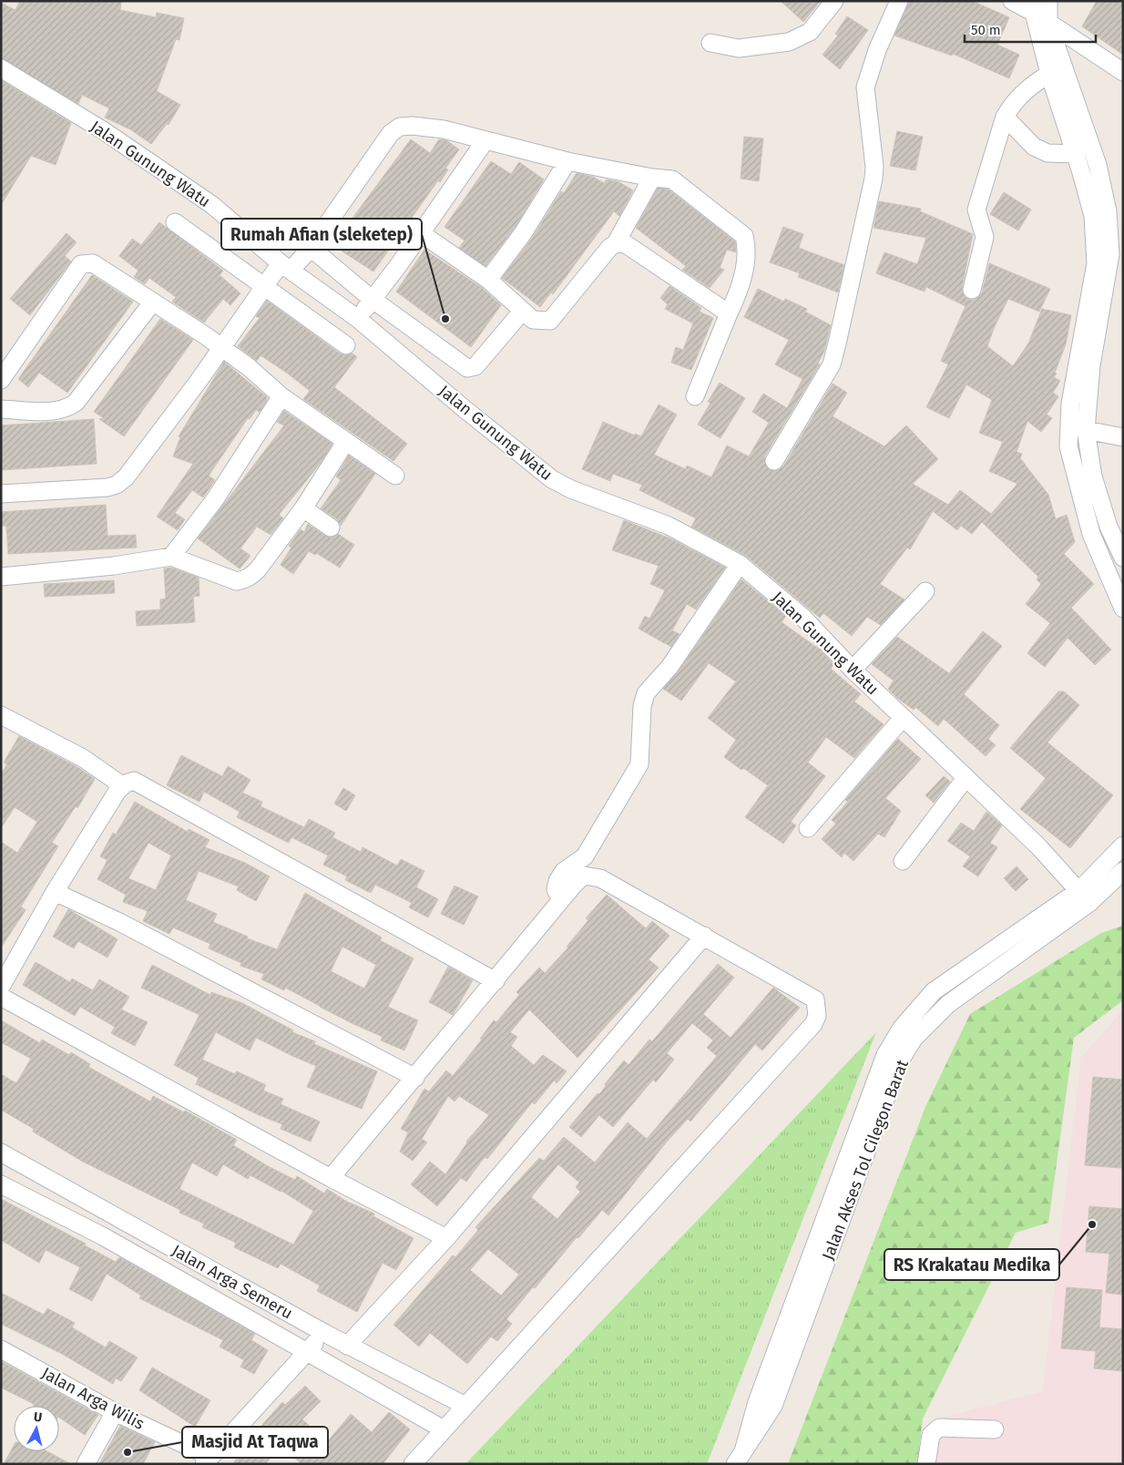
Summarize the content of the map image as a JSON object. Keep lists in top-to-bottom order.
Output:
{
  "streets": {
    "street": [
      "Jalan Gunung Watu",
      "Jalan Akses Tol Cilegon Barat",
      "Jalan Arga Semeru",
      "Jalan Arga Wilis"
    ]
  },
  "crossings": [
    ["Jalan Gunung Watu", "Jalan Akses Tol Cilegon Barat"]
  ],
  "places": ["Rumah Afian (sleketep)", "RS Krakatau Medika", "Masjid At Taqwa"],
  "scale_bar": "50 m",
  "north": "top"
}
